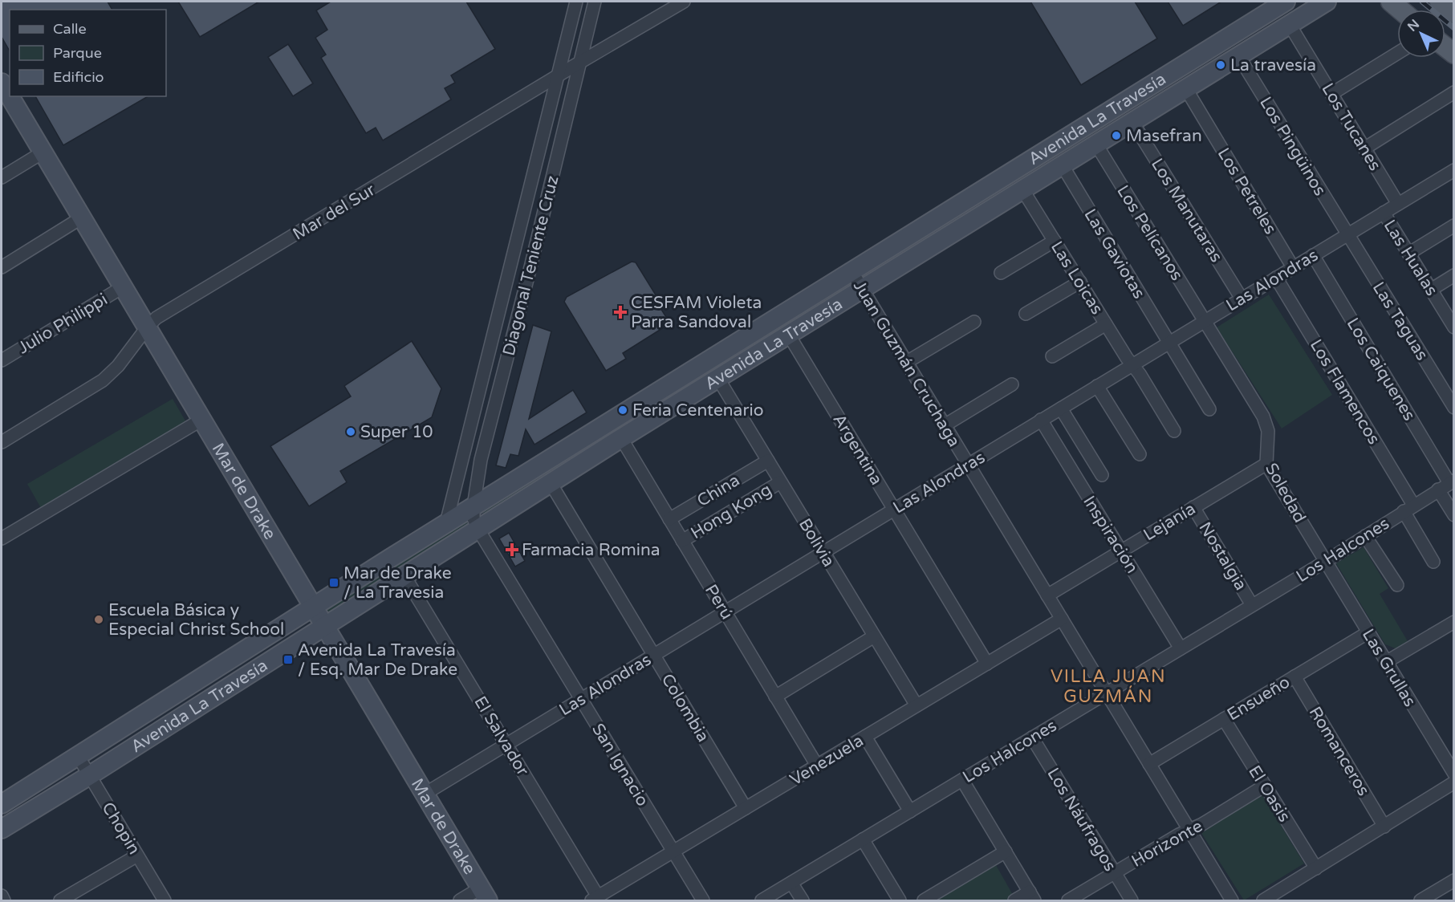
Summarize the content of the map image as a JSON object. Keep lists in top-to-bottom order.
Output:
{
  "streets": {
    "street": [
      "Avenida La Travesía",
      "Los Tucanes",
      "Los Pingüinos",
      "Los Petreles",
      "Los Manutaras",
      "Mar del Sur",
      "Los Pelícanos",
      "Las Gaviotas",
      "Las Hualas",
      "Diagonal Teniente Cruz",
      "Las Loicas",
      "Las Alondras",
      "Las Taguas",
      "Julio Philippi",
      "Juan Guzmán Cruchaga",
      "Los Caiquenes",
      "Los Flamencos",
      "Argentina",
      "China",
      "Mar de Drake",
      "Soledad",
      "Hong Kong",
      "Lejanía",
      "Inspiración",
      "Bolivia",
      "Los Halcones",
      "Nostalgia",
      "Perú",
      "Las Grullas",
      "Ensueño",
      "Colombia",
      "El Salvador",
      "Romanceros",
      "Venezuela",
      "San Ignacio",
      "El Oasis",
      "Los Náufragos",
      "Chopin",
      "Horizonte"
    ]
  },
  "crossings": [
    ["Avenida La Travesía", "Los Tucanes"],
    ["Avenida La Travesía", "Los Pingüinos"],
    ["Avenida La Travesía", "Los Petreles"],
    ["Avenida La Travesía", "Los Manutaras"],
    ["Avenida La Travesía", "Los Pelícanos"],
    ["Avenida La Travesía", "Las Gaviotas"],
    ["Avenida La Travesía", "Diagonal Teniente Cruz"],
    ["Avenida La Travesía", "Las Loicas"],
    ["Avenida La Travesía", "Juan Guzmán Cruchaga"],
    ["Avenida La Travesía", "Argentina"],
    ["Avenida La Travesía", "Mar de Drake"],
    ["Avenida La Travesía", "Bolivia"],
    ["Avenida La Travesía", "Perú"],
    ["Avenida La Travesía", "Colombia"],
    ["Avenida La Travesía", "El Salvador"],
    ["Avenida La Travesía", "San Ignacio"],
    ["Avenida La Travesía", "Chopin"],
    ["Los Tucanes", "Las Alondras"],
    ["Los Pingüinos", "Las Alondras"],
    ["Los Pingüinos", "Las Taguas"],
    ["Los Petreles", "Las Alondras"],
    ["Los Manutaras", "Las Alondras"],
    ["Mar del Sur", "Diagonal Teniente Cruz"],
    ["Mar del Sur", "Mar de Drake"],
    ["Los Pelícanos", "Las Alondras"],
    ["Los Pelícanos", "Soledad"],
    ["Las Gaviotas", "Las Alondras"],
    ["Las Hualas", "Las Alondras"],
    ["Diagonal Teniente Cruz", "San Ignacio"],
    ["Las Loicas", "Las Alondras"],
    ["Las Alondras", "Las Taguas"],
    ["Las Alondras", "Juan Guzmán Cruchaga"],
    ["Las Alondras", "Los Caiquenes"],
    ["Las Alondras", "Los Flamencos"],
    ["Las Alondras", "Argentina"],
    ["Las Alondras", "Mar de Drake"],
    ["Las Alondras", "Soledad"],
    ["Las Alondras", "Inspiración"],
    ["Las Alondras", "Bolivia"],
    ["Las Alondras", "Perú"],
    ["Las Alondras", "Colombia"],
    ["Las Alondras", "El Salvador"],
    ["Las Alondras", "San Ignacio"],
    ["Julio Philippi", "Mar de Drake"],
    ["Juan Guzmán Cruchaga", "Lejanía"],
    ["Juan Guzmán Cruchaga", "Los Halcones"],
    ["Juan Guzmán Cruchaga", "Ensueño"],
    ["Juan Guzmán Cruchaga", "Venezuela"],
    ["Juan Guzmán Cruchaga", "Horizonte"],
    ["Los Caiquenes", "Los Halcones"],
    ["Los Flamencos", "Los Halcones"],
    ["Argentina", "Venezuela"],
    ["China", "Bolivia"],
    ["China", "Perú"],
    ["Soledad", "Lejanía"],
    ["Soledad", "Los Halcones"],
    ["Soledad", "Las Grullas"],
    ["Hong Kong", "Bolivia"],
    ["Hong Kong", "Perú"],
    ["Lejanía", "Inspiración"],
    ["Lejanía", "Nostalgia"],
    ["Inspiración", "Los Halcones"],
    ["Bolivia", "Venezuela"],
    ["Los Halcones", "Nostalgia"],
    ["Los Halcones", "Las Grullas"],
    ["Los Halcones", "Los Náufragos"],
    ["Perú", "Venezuela"],
    ["Las Grullas", "Ensueño"],
    ["Ensueño", "Romanceros"],
    ["Ensueño", "El Oasis"],
    ["Colombia", "Venezuela"],
    ["El Salvador", "Venezuela"],
    ["Venezuela", "San Ignacio"],
    ["El Oasis", "Horizonte"],
    ["Los Náufragos", "Horizonte"]
  ],
  "districts": ["VILLA JUAN GUZMÁN"],
  "places": {
    "other": [
      "La travesía",
      "Masefran",
      "Feria Centenario",
      "Super 10",
      "Escuela Básica y Especial Christ School"
    ],
    "health": ["CESFAM Violeta Parra Sandoval", "Farmacia Romina"],
    "transit": ["Mar de Drake / La Travesia", "Avenida La Travesía / Esq. Mar De Drake"]
  },
  "legend": ["Calle", "Parque", "Edificio"],
  "north": "top left"
}
